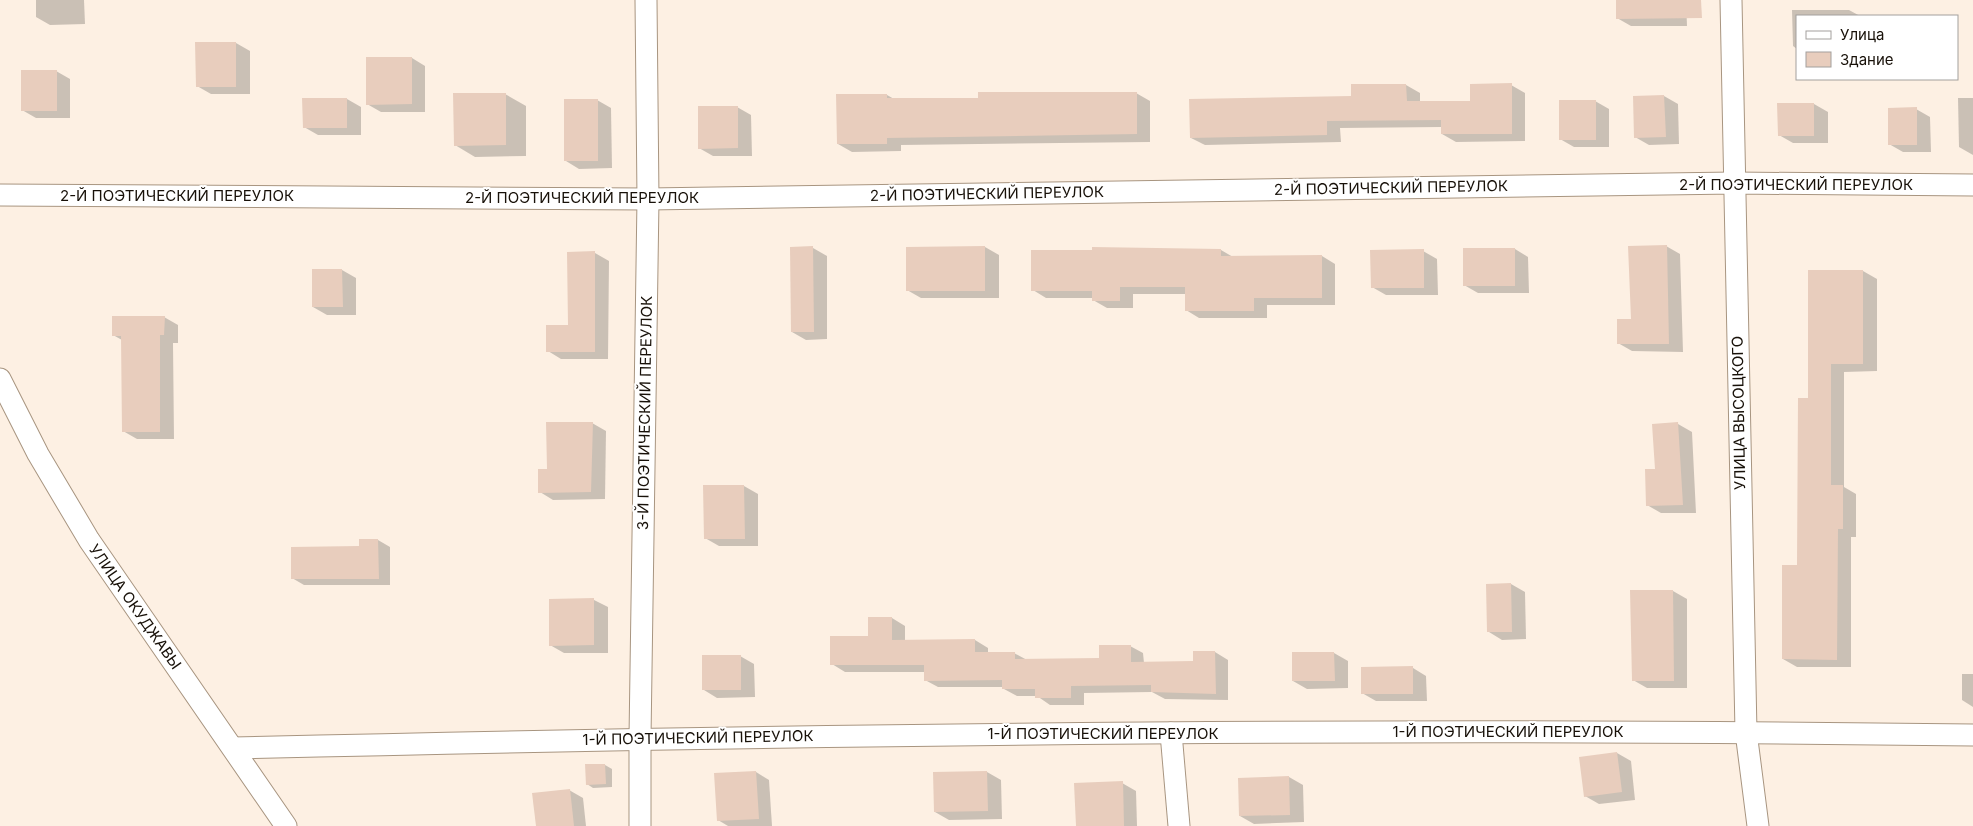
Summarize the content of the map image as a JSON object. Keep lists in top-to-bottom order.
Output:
{
  "streets": {
    "street": [
      "2-Й ПОЭТИЧЕСКИЙ ПЕРЕУЛОК",
      "3-Й ПОЭТИЧЕСКИЙ ПЕРЕУЛОК",
      "УЛИЦА ВЫСОЦКОГО",
      "УЛИЦА ОКУДЖАВЫ",
      "1-Й ПОЭТИЧЕСКИЙ ПЕРЕУЛОК"
    ]
  },
  "crossings": [
    ["2-Й ПОЭТИЧЕСКИЙ ПЕРЕУЛОК", "3-Й ПОЭТИЧЕСКИЙ ПЕРЕУЛОК"],
    ["2-Й ПОЭТИЧЕСКИЙ ПЕРЕУЛОК", "УЛИЦА ВЫСОЦКОГО"],
    ["3-Й ПОЭТИЧЕСКИЙ ПЕРЕУЛОК", "1-Й ПОЭТИЧЕСКИЙ ПЕРЕУЛОК"],
    ["УЛИЦА ВЫСОЦКОГО", "1-Й ПОЭТИЧЕСКИЙ ПЕРЕУЛОК"],
    ["УЛИЦА ОКУДЖАВЫ", "1-Й ПОЭТИЧЕСКИЙ ПЕРЕУЛОК"]
  ],
  "legend": ["Улица", "Здание"]
}
